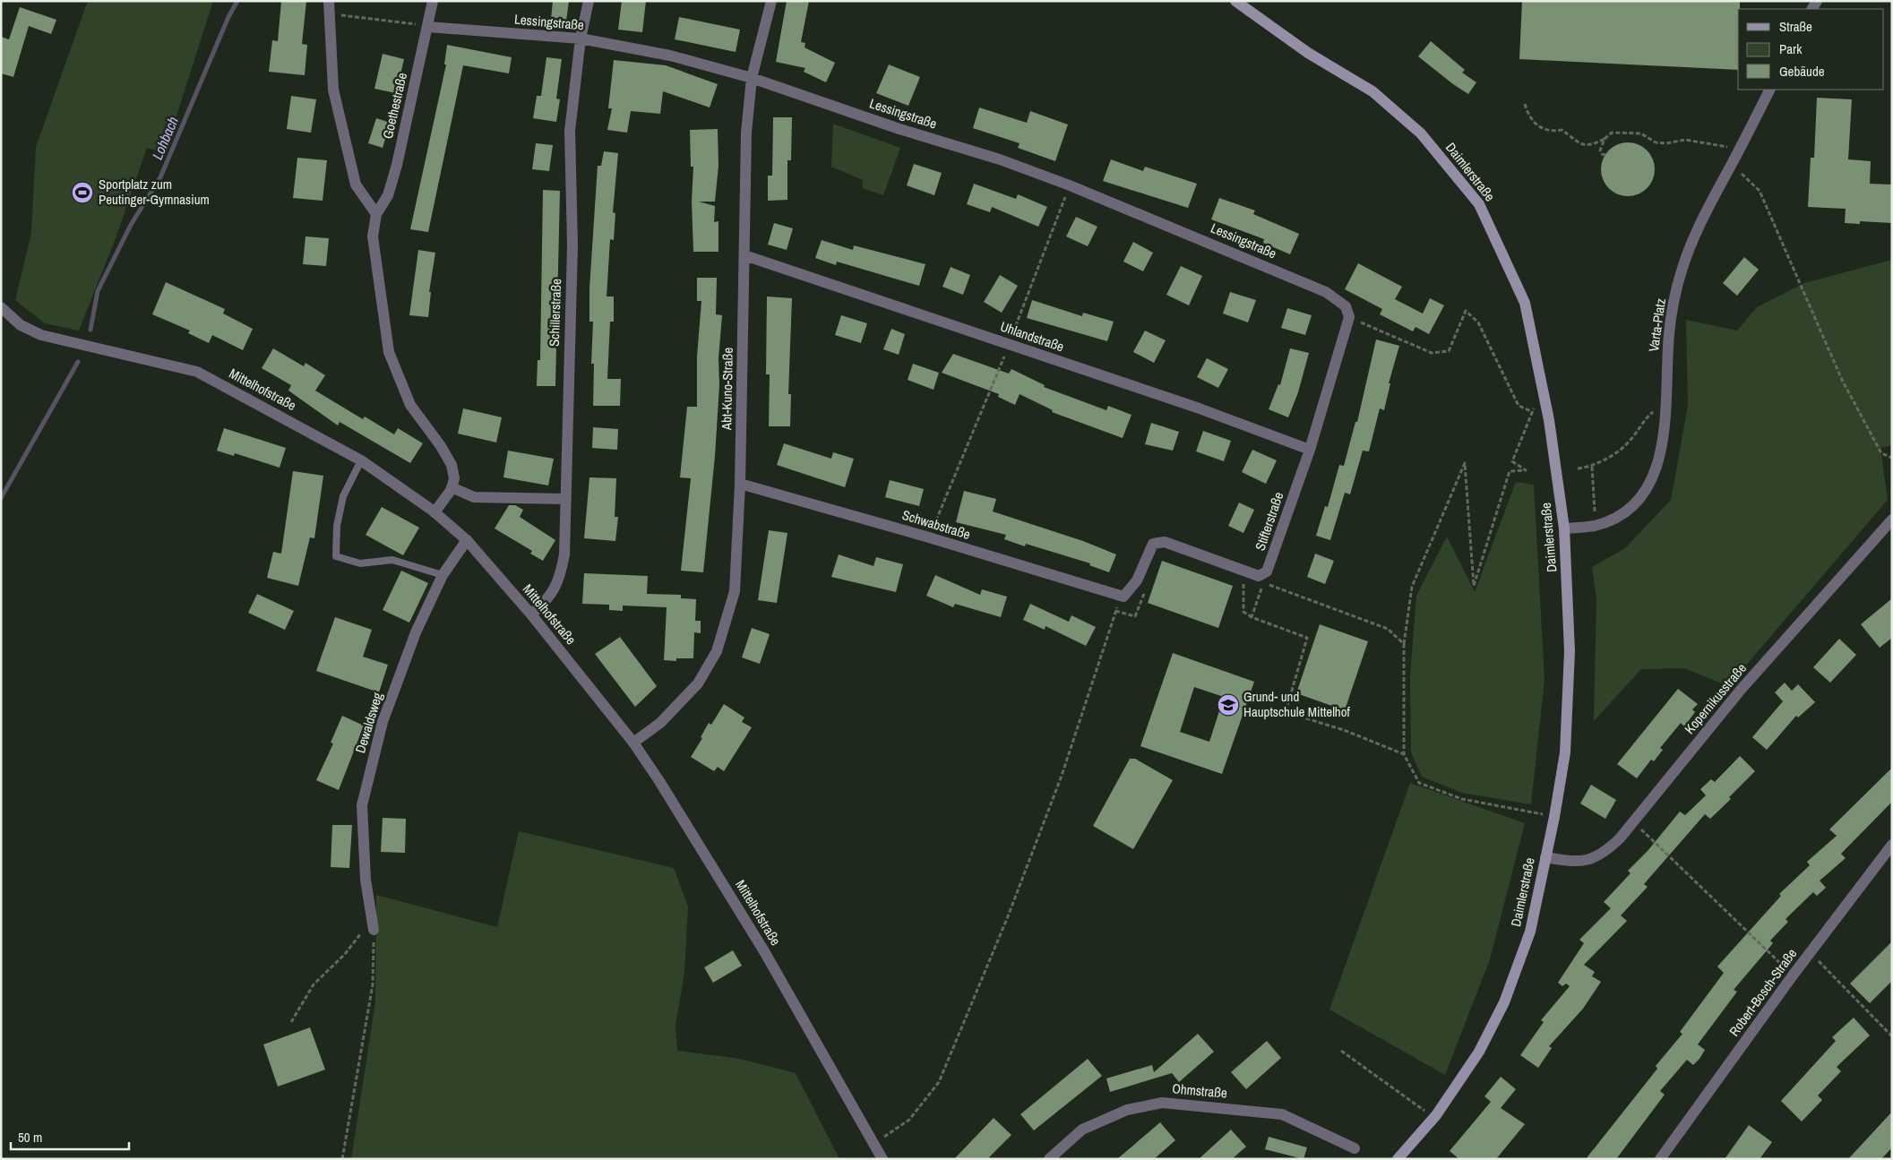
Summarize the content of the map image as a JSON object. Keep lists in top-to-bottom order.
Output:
{
  "streets": {
    "main road": ["Daimlerstraße"],
    "street": [
      "Lessingstraße",
      "Goethestraße",
      "Schillerstraße",
      "Varta-Platz",
      "Uhlandstraße",
      "Abt-Kuno-Straße",
      "Mittelhofstraße",
      "Stifterstraße",
      "Schwabstraße",
      "Kopernikusstraße",
      "Dewaldsweg",
      "Robert-Bosch-Straße",
      "Ohmstraße"
    ]
  },
  "crossings": [
    ["Lessingstraße", "Goethestraße"],
    ["Lessingstraße", "Schillerstraße"],
    ["Lessingstraße", "Abt-Kuno-Straße"],
    ["Lessingstraße", "Stifterstraße"],
    ["Daimlerstraße", "Varta-Platz"],
    ["Daimlerstraße", "Kopernikusstraße"],
    ["Schillerstraße", "Mittelhofstraße"],
    ["Uhlandstraße", "Abt-Kuno-Straße"],
    ["Uhlandstraße", "Stifterstraße"],
    ["Abt-Kuno-Straße", "Mittelhofstraße"],
    ["Abt-Kuno-Straße", "Schwabstraße"],
    ["Mittelhofstraße", "Dewaldsweg"]
  ],
  "water": ["Lohbach"],
  "places": {
    "sports": ["Sportplatz zum Peutinger-Gymnasium"],
    "school or university": ["Grund- und Hauptschule Mittelhof"]
  },
  "legend": ["Straße", "Park", "Gebäude"],
  "scale_bar": "50 m"
}
